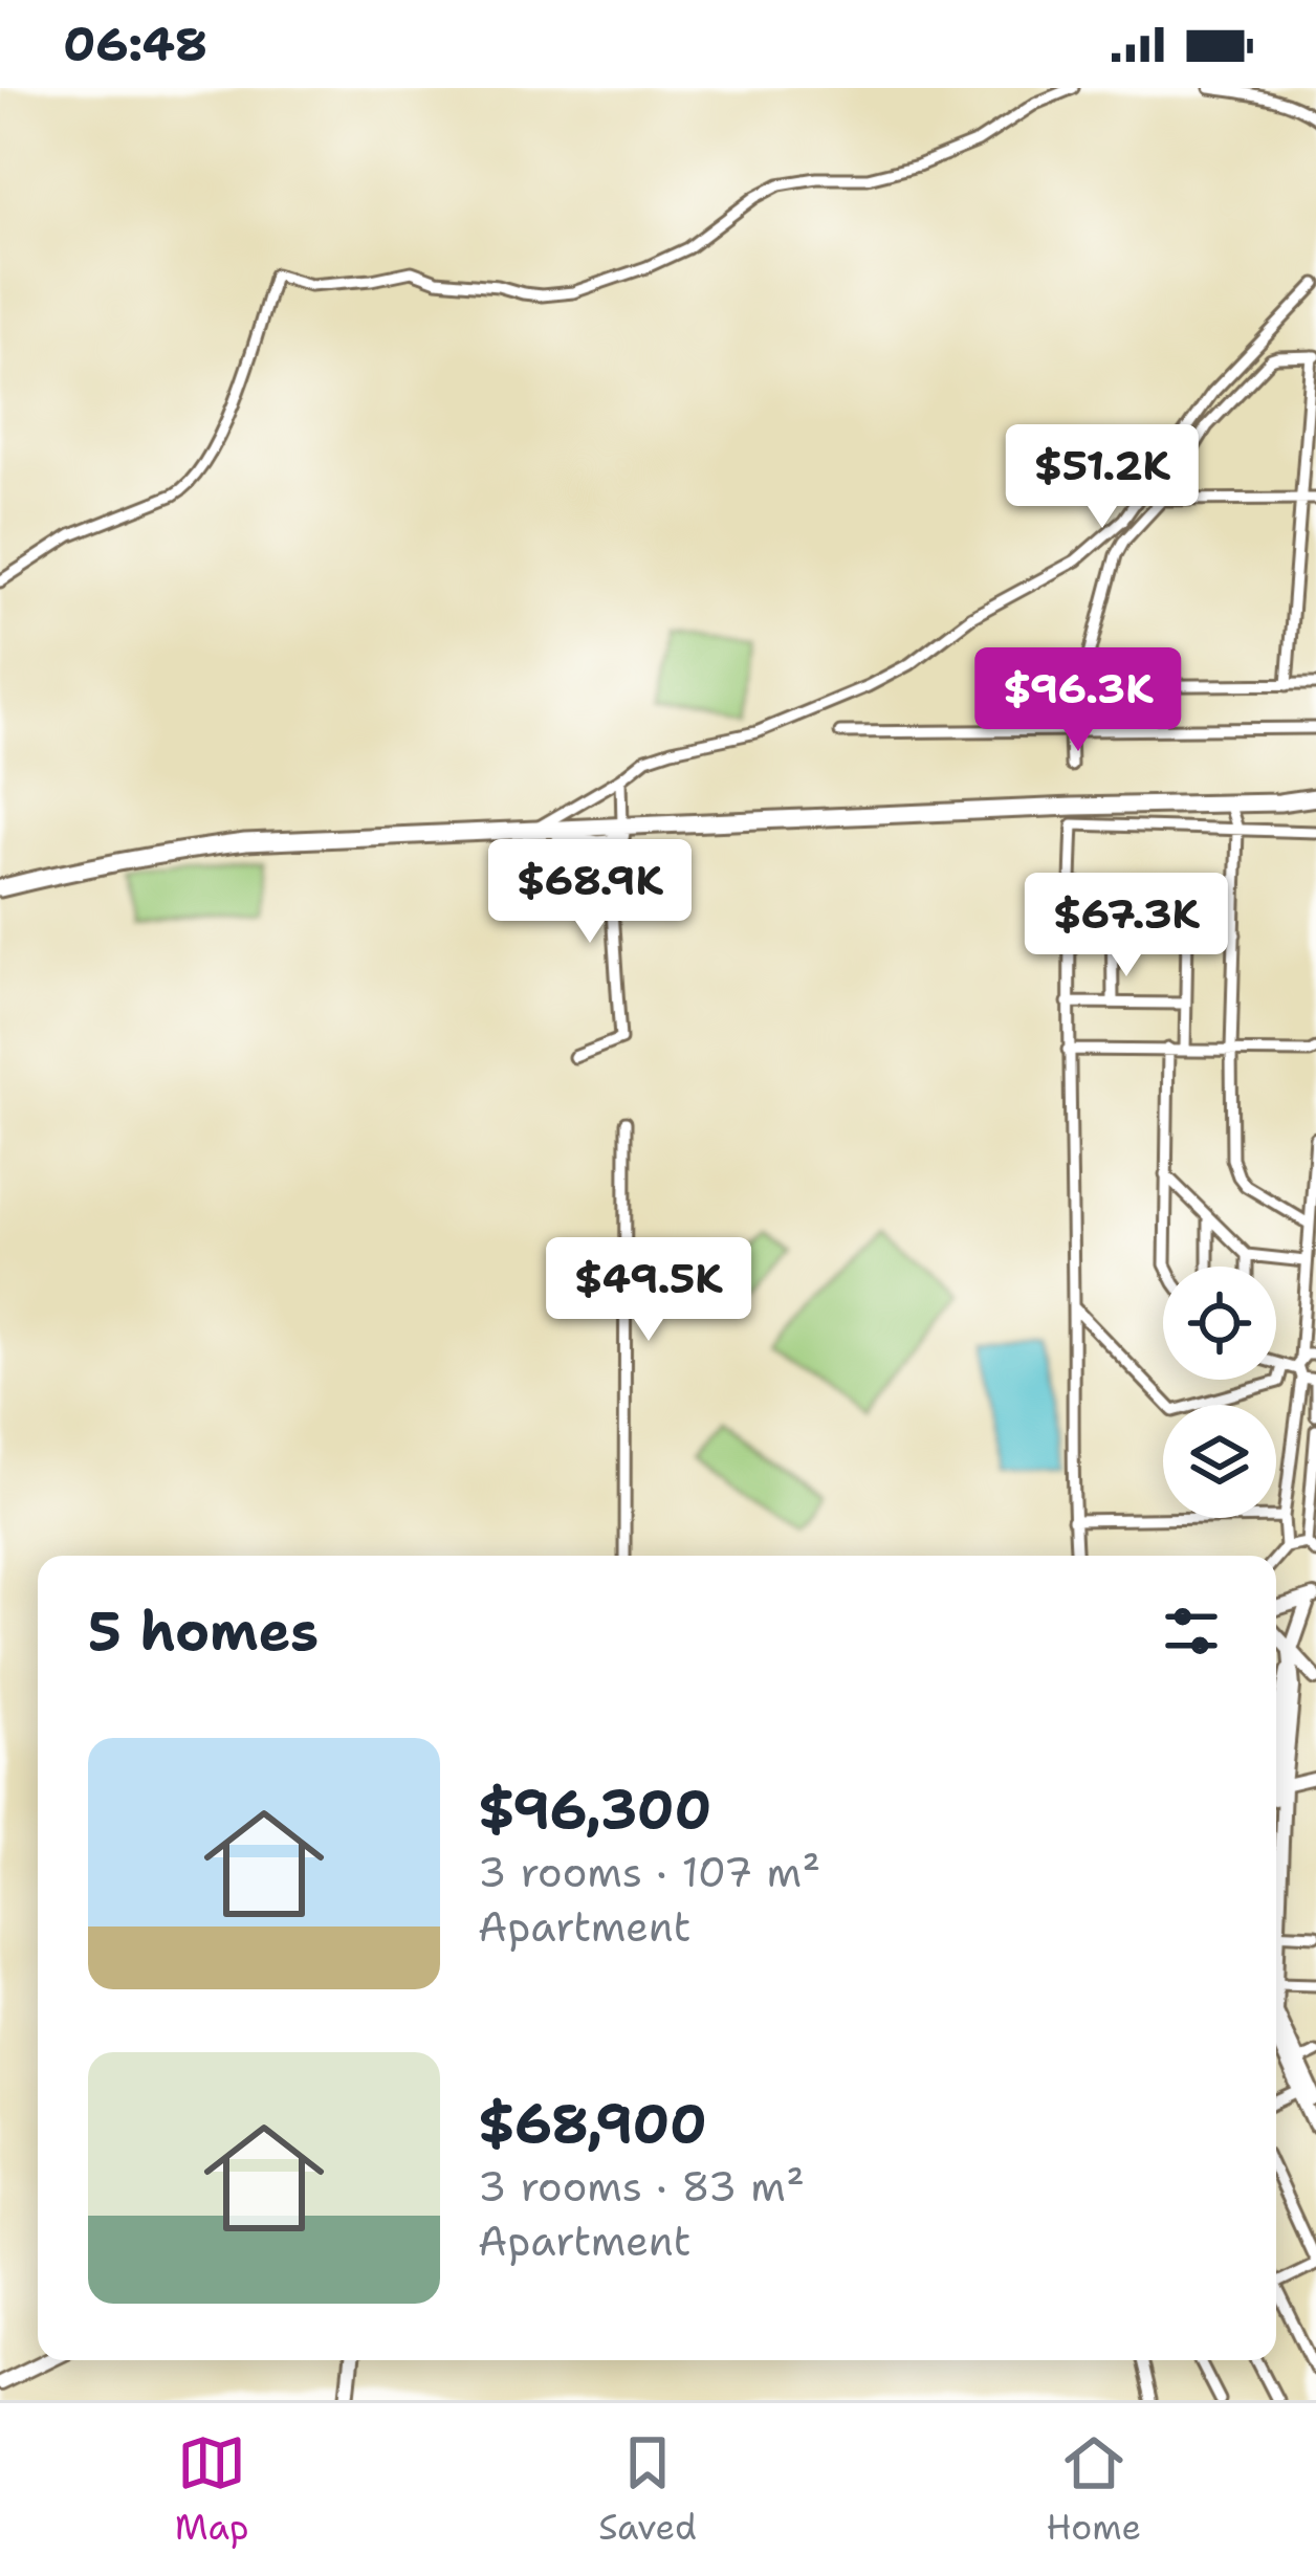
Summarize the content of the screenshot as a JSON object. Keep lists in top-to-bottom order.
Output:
{
  "page": {
    "status": "06:48",
    "price": [
      "$51.2K",
      "$96.3K",
      "$68.9K",
      "$67.3K",
      "$49.5K"
    ],
    "heading": "5 homes",
    "list": [
      {
        "name": "$96,300",
        "note": "3 rooms · 107 m² · Apartment"
      },
      {
        "name": "$68,900",
        "note": "3 rooms · 83 m² · Apartment"
      }
    ],
    "tabs": ["Map", "Saved", "Home"]
  }
}
